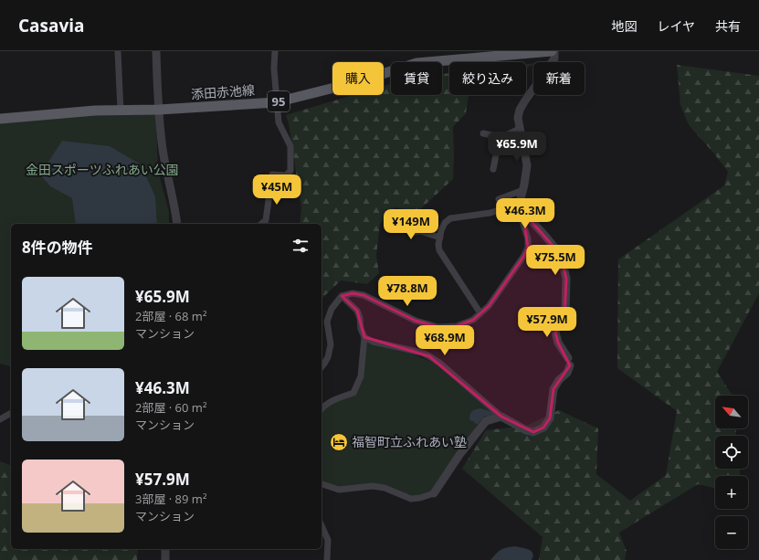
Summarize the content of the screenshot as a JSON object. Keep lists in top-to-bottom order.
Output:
{
  "streets": {
    "main road": ["添田赤池線", "95"]
  },
  "parks": ["金田スポーツふれあい公園"],
  "places": {
    "hotel": ["福智町立ふれあい塾"]
  },
  "north": "top left",
  "page": {
    "header": "Casavia",
    "nav": ["地図", "レイヤ", "共有"],
    "chip": [
      "購入",
      "賃貸",
      "絞り込み",
      "新着"
    ],
    "price": [
      "¥65.9M",
      "¥45M",
      "¥46.3M",
      "¥149M",
      "¥75.5M",
      "¥78.8M",
      "¥57.9M",
      "¥68.9M"
    ],
    "heading": "8件の物件",
    "list": [
      {
        "name": "¥65.9M",
        "note": "2部屋 · 68 m² · マンション"
      },
      {
        "name": "¥46.3M",
        "note": "2部屋 · 60 m² · マンション"
      },
      {
        "name": "¥57.9M",
        "note": "3部屋 · 89 m² · マンション"
      }
    ],
    "map_buttons": ["+", "−"]
  }
}
